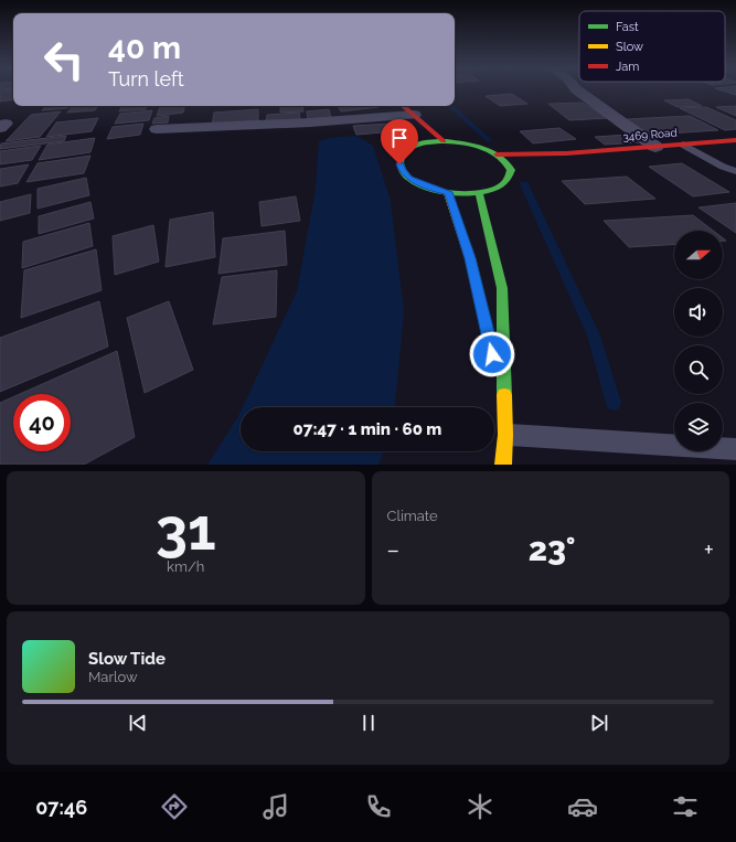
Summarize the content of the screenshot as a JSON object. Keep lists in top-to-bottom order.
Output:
{
  "streets": {
    "street": ["3469 Road"]
  },
  "legend": ["Fast", "Slow", "Jam"],
  "north": "right",
  "page": {
    "turn": ["40 m", "Turn left"],
    "limit": "40",
    "trip": "07:47 · 1 min · 60 m",
    "tile": [
      ["31", "km/h"],
      "Climate"
    ],
    "heat": ["−", "23°", "+"],
    "song": ["Slow Tide", "Marlow"],
    "tabs": "07:46"
  }
}
